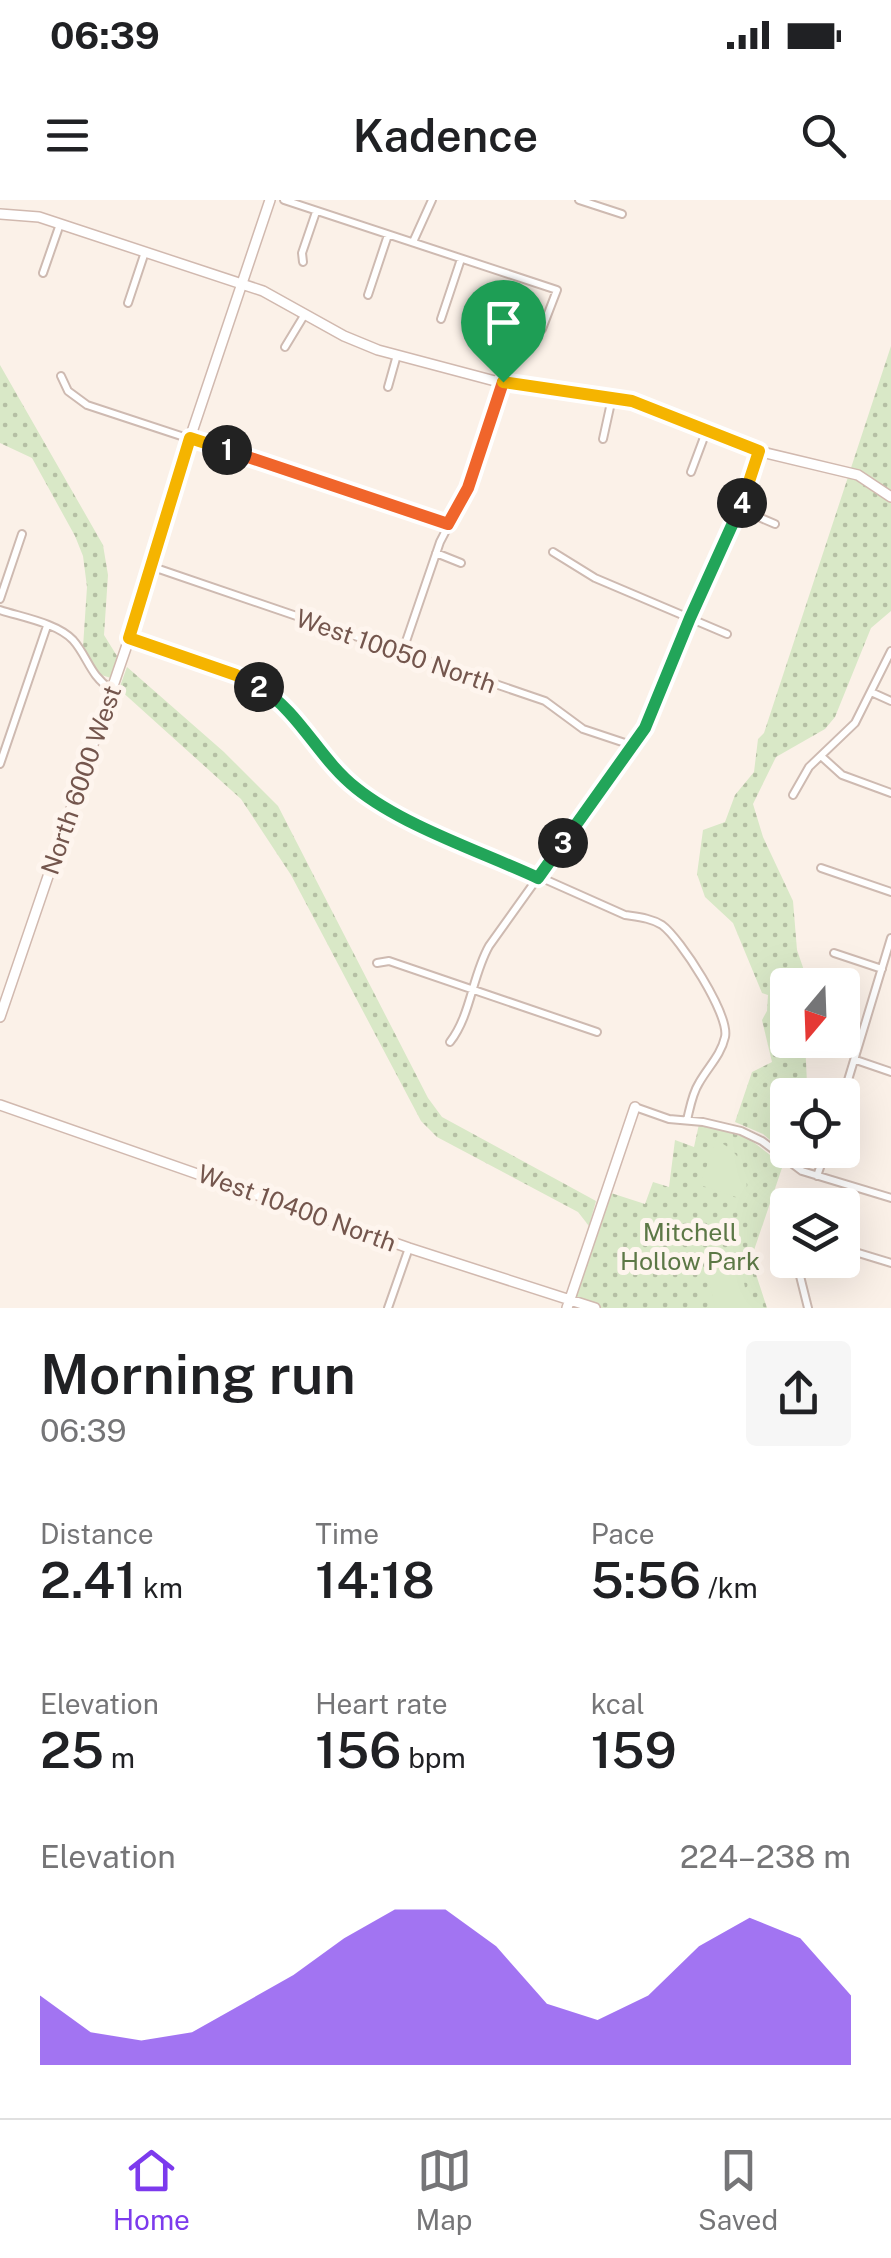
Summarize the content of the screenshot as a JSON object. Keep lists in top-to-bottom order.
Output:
{
  "streets": {
    "street": ["West 10050 North", "North 6000 West", "West 10400 North"]
  },
  "crossings": [
    ["West 10050 North", "North 6000 West"]
  ],
  "parks": ["Mitchell Hollow Park"],
  "north": "bottom",
  "page": {
    "status": "06:39",
    "header": "Kadence",
    "pins": [
      "1",
      "4",
      "2",
      "3"
    ],
    "heading": ["Morning run", "06:39"],
    "stats": [
      ["Distance", "2.41 km"],
      ["Time", "14:18"],
      ["Pace", "5:56 /km"],
      ["Elevation", "25 m"],
      ["Heart rate", "156 bpm"],
      ["kcal", "159"]
    ],
    "chart": ["Elevation", "224–238 m"],
    "tabs": ["Home", "Map", "Saved"]
  }
}
